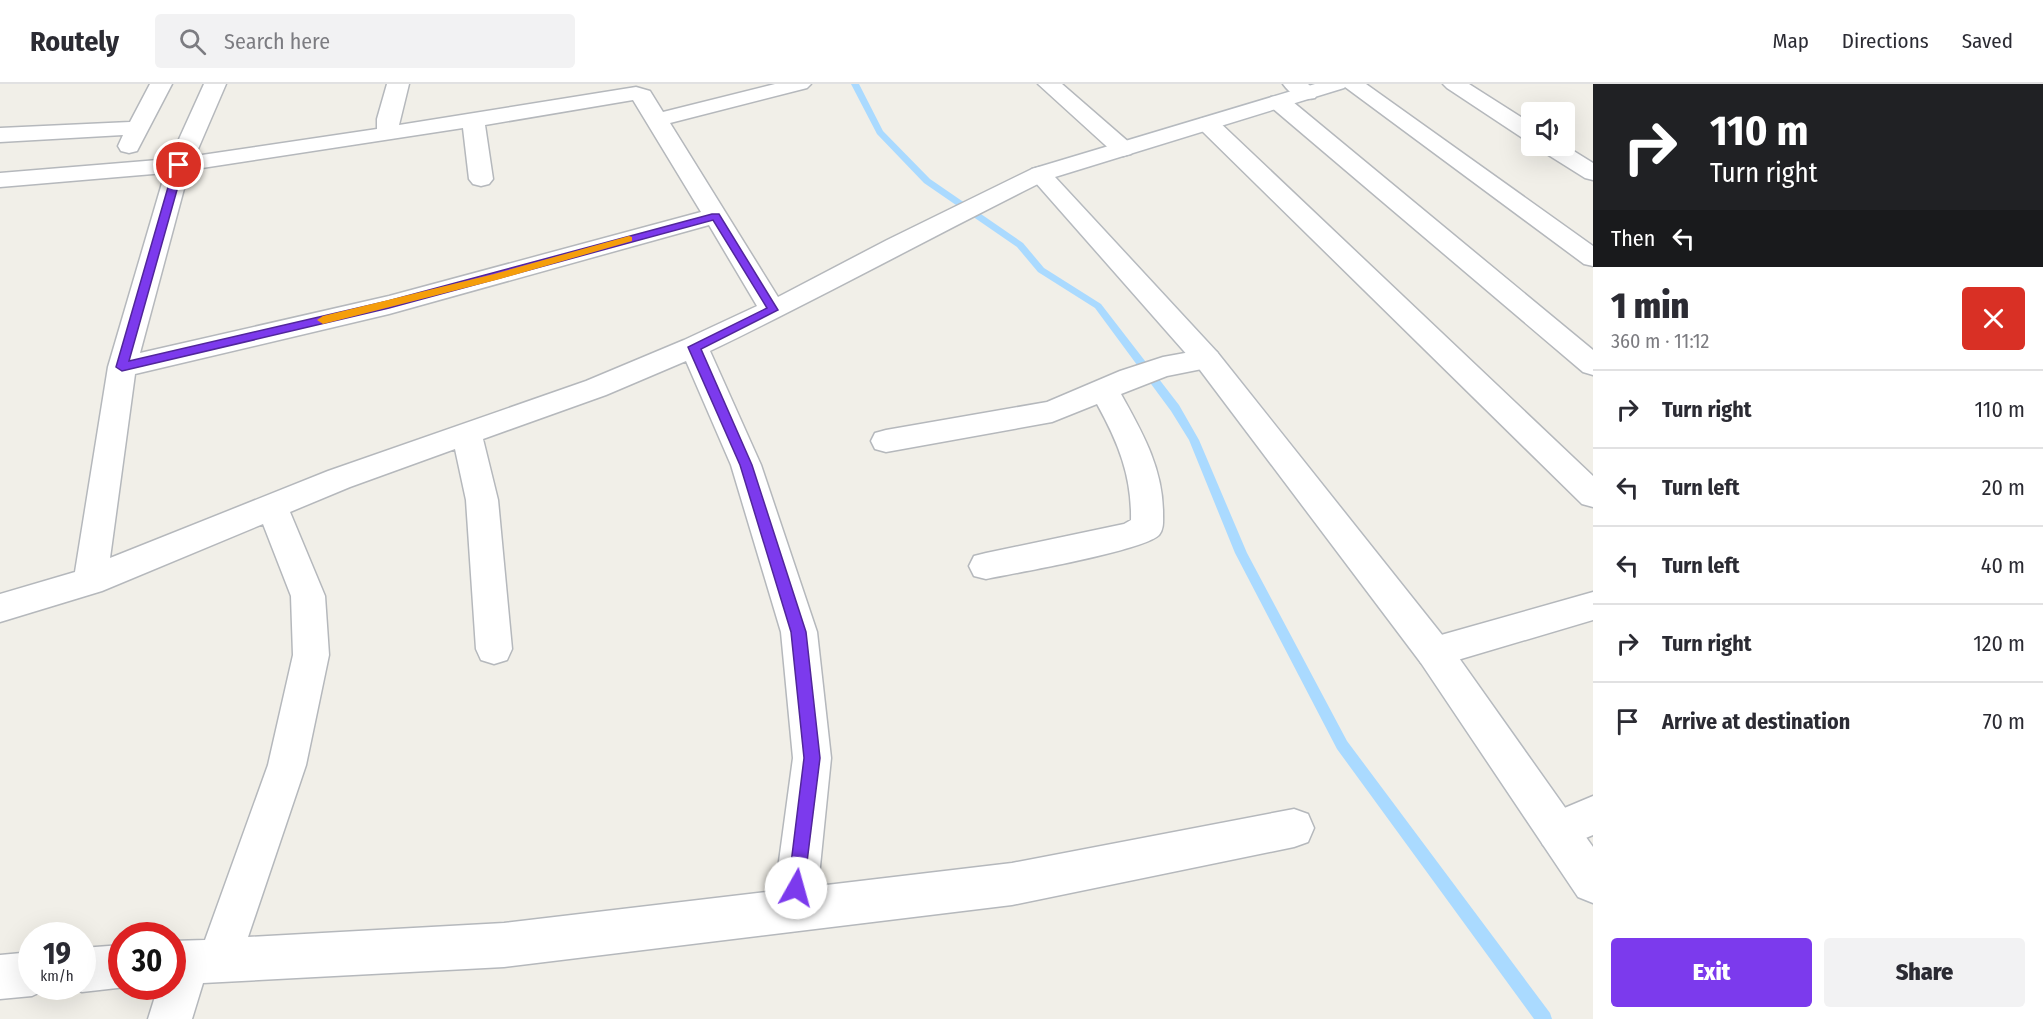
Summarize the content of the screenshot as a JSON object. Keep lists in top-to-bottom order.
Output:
{
  "page": {
    "header": "Routely",
    "search": "Search here",
    "nav": ["Map", "Directions", "Saved"],
    "turn": ["110 m", "Turn right"],
    "then": "Then",
    "heading": ["1 min", "360 m · 11:12"],
    "list": [
      {
        "name": "Turn right",
        "value": "110 m"
      },
      {
        "name": "Turn left",
        "value": "20 m"
      },
      {
        "name": "Turn left",
        "value": "40 m"
      },
      {
        "name": "Turn right",
        "value": "120 m"
      },
      {
        "name": "Arrive at destination",
        "value": "70 m"
      }
    ],
    "speed": "19 km/h",
    "limit": "30",
    "buttons": ["Exit", "Share"]
  }
}
